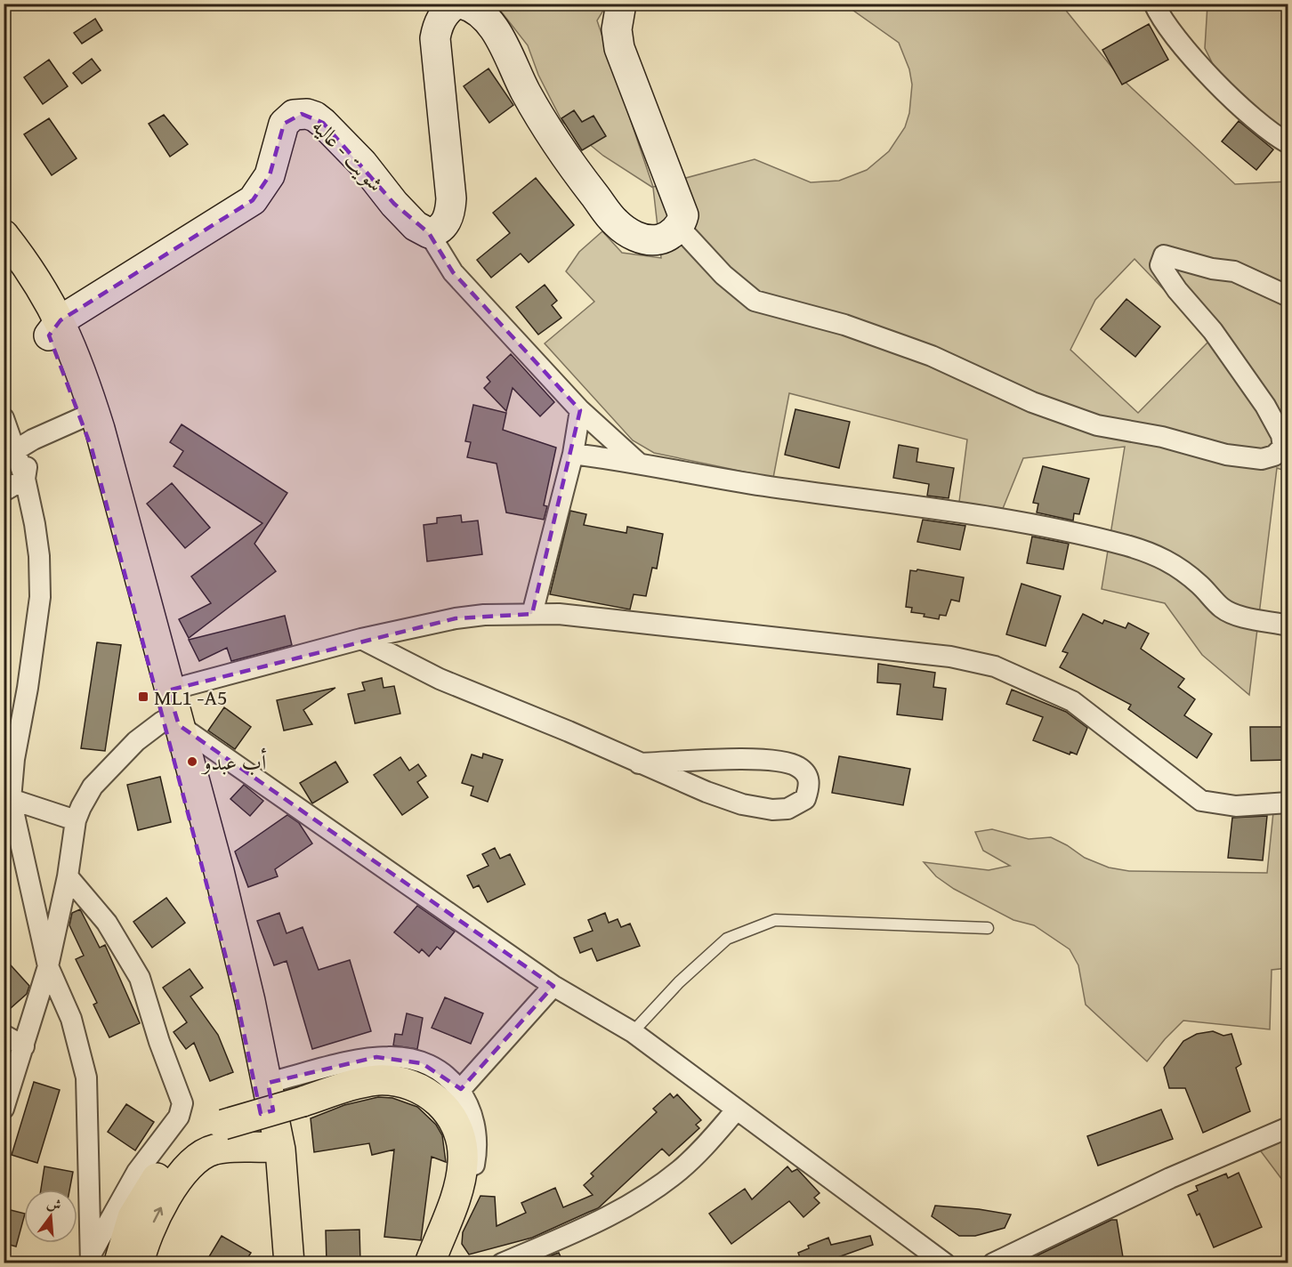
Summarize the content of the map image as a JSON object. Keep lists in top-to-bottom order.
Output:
{
  "streets": {
    "street": ["شويت - عاليه"]
  },
  "places": {
    "transit": ["ML1 -A5"],
    "other": ["أب عبدو"]
  },
  "north": "top"
}
